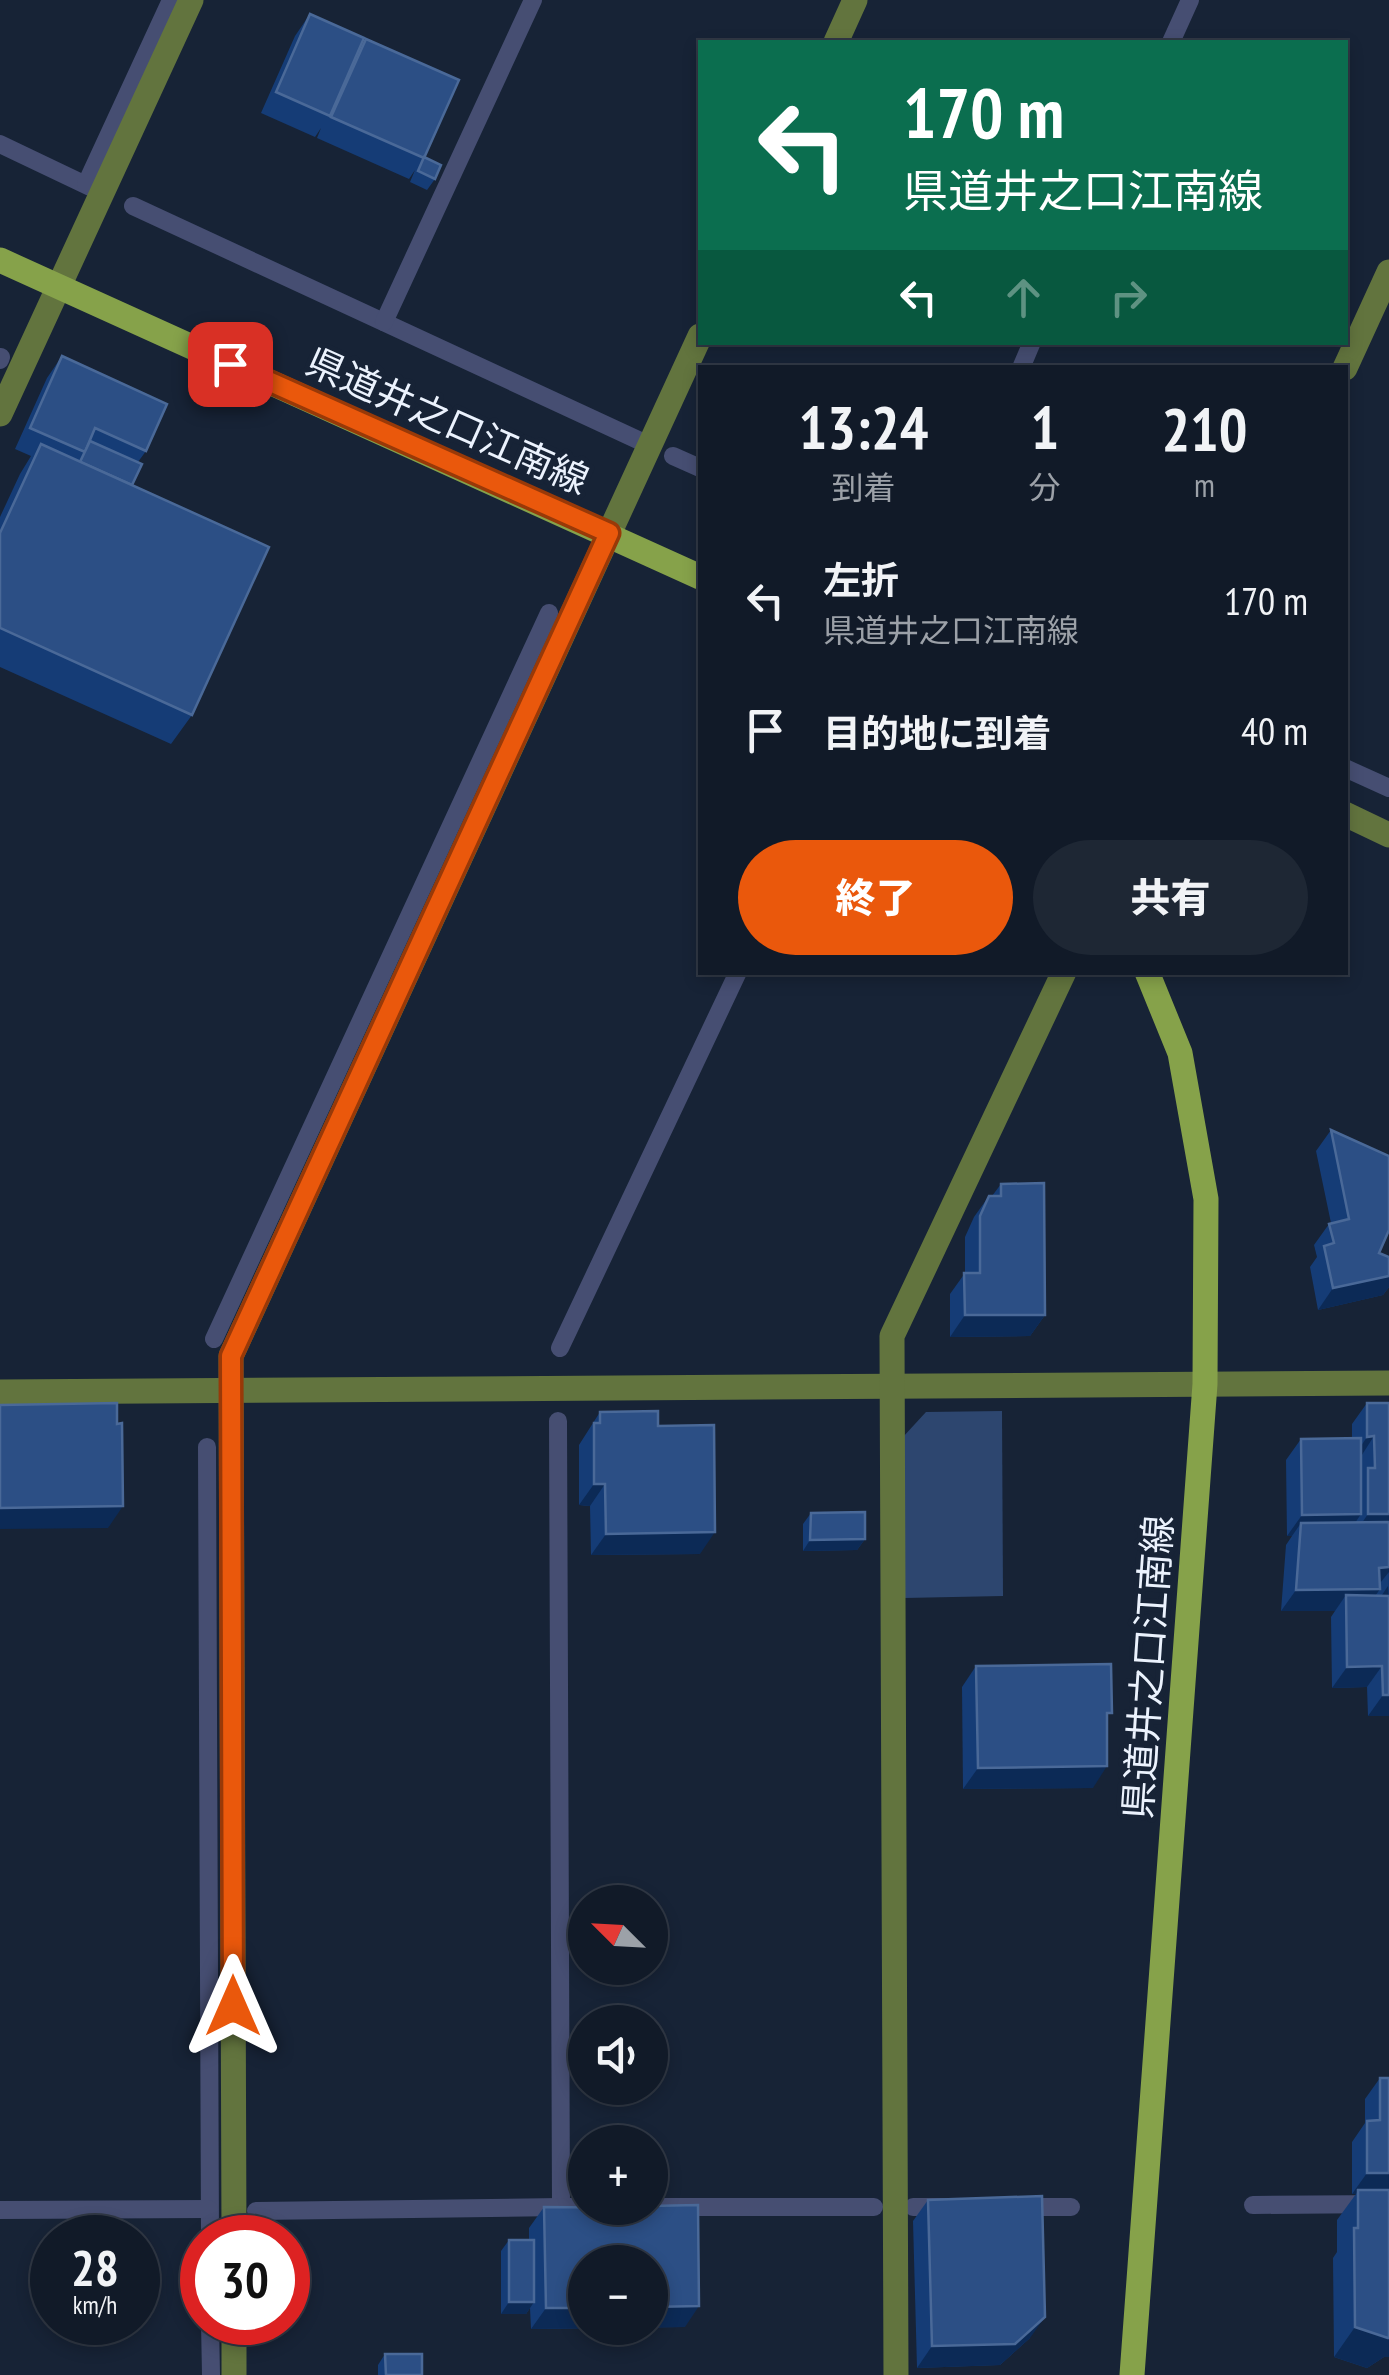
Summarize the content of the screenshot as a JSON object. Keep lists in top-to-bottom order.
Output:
{
  "streets": {
    "main road": ["県道井之口江南線"]
  },
  "north": "top left",
  "page": {
    "turn": ["170 m", "県道井之口江南線"],
    "eta": [
      "13:24",
      "到着",
      "1",
      "分",
      "210",
      "m"
    ],
    "list": [
      {
        "name": "左折",
        "note": "県道井之口江南線",
        "value": "170 m"
      },
      {
        "name": "目的地に到着",
        "value": "40 m"
      }
    ],
    "buttons": ["終了", "共有"],
    "map_buttons": ["+", "−"],
    "speed": "28 km/h",
    "limit": "30"
  }
}
